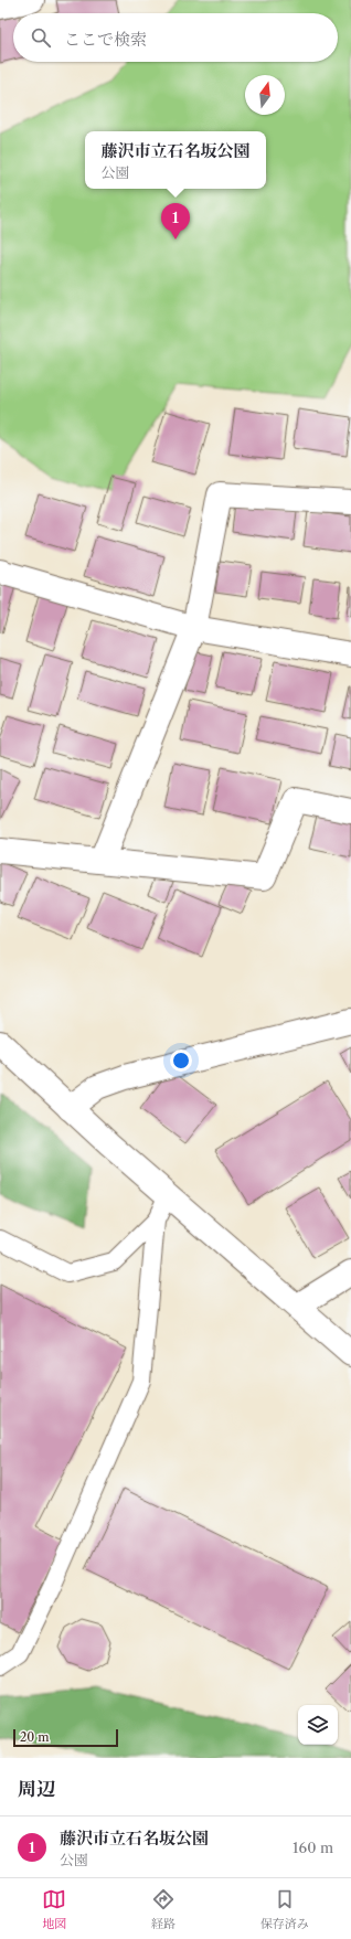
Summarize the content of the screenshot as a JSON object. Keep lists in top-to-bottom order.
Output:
{
  "scale_bar": "20 m",
  "north": "top",
  "page": {
    "search": "ここで検索",
    "popup": ["藤沢市立石名坂公園", "公園"],
    "pins": "1",
    "scale": "20 m",
    "heading": "周辺",
    "list": [
      {
        "mark": "1",
        "name": "藤沢市立石名坂公園",
        "note": "公園",
        "value": "160 m"
      }
    ],
    "nav": ["地図", "経路", "保存済み"]
  }
}
